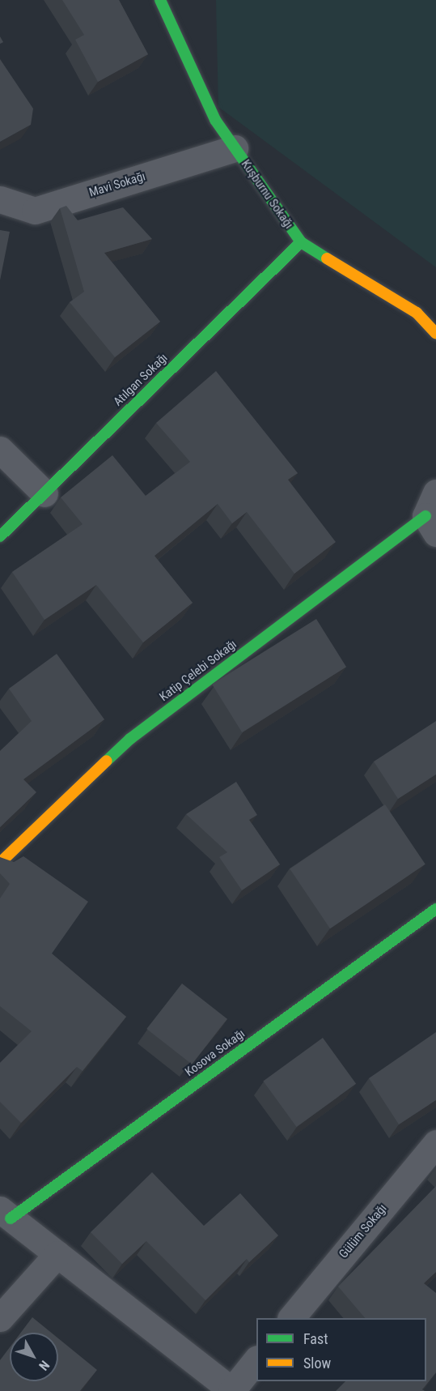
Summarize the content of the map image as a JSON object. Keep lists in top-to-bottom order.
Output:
{
  "streets": {
    "street": [
      "Mavi Sokağı",
      "Kuşburnu Sokağı",
      "Atılgan Sokağı",
      "Katip Çelebi Sokağı",
      "Kosova Sokağı",
      "Gülüm Sokağı"
    ]
  },
  "crossings": [
    ["Mavi Sokağı", "Kuşburnu Sokağı"],
    ["Kuşburnu Sokağı", "Atılgan Sokağı"]
  ],
  "legend": ["Fast", "Slow"],
  "north": "bottom right"
}
